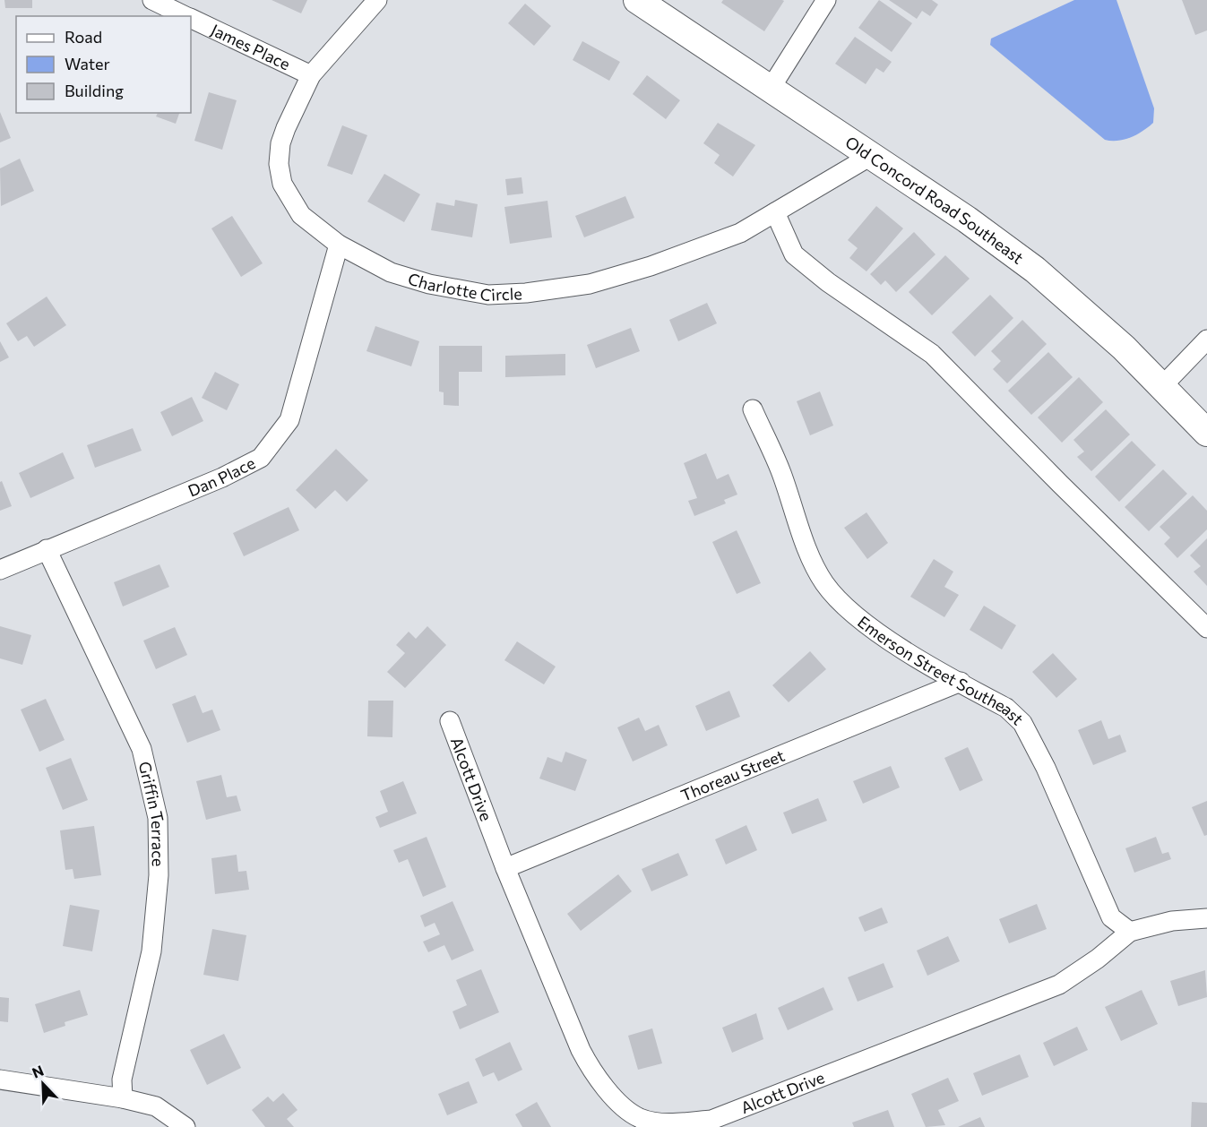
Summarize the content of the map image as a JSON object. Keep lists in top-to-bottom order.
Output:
{
  "streets": {
    "street": [
      "James Place",
      "Old Concord Road Southeast",
      "Charlotte Circle",
      "Dan Place",
      "Emerson Street Southeast",
      "Thoreau Street",
      "Alcott Drive",
      "Griffin Terrace"
    ]
  },
  "crossings": [
    ["James Place", "Charlotte Circle"],
    ["Old Concord Road Southeast", "Charlotte Circle"],
    ["Charlotte Circle", "Dan Place"],
    ["Dan Place", "Griffin Terrace"],
    ["Emerson Street Southeast", "Thoreau Street"],
    ["Emerson Street Southeast", "Alcott Drive"],
    ["Thoreau Street", "Alcott Drive"]
  ],
  "legend": ["Road", "Water", "Building"],
  "north": "top left"
}
